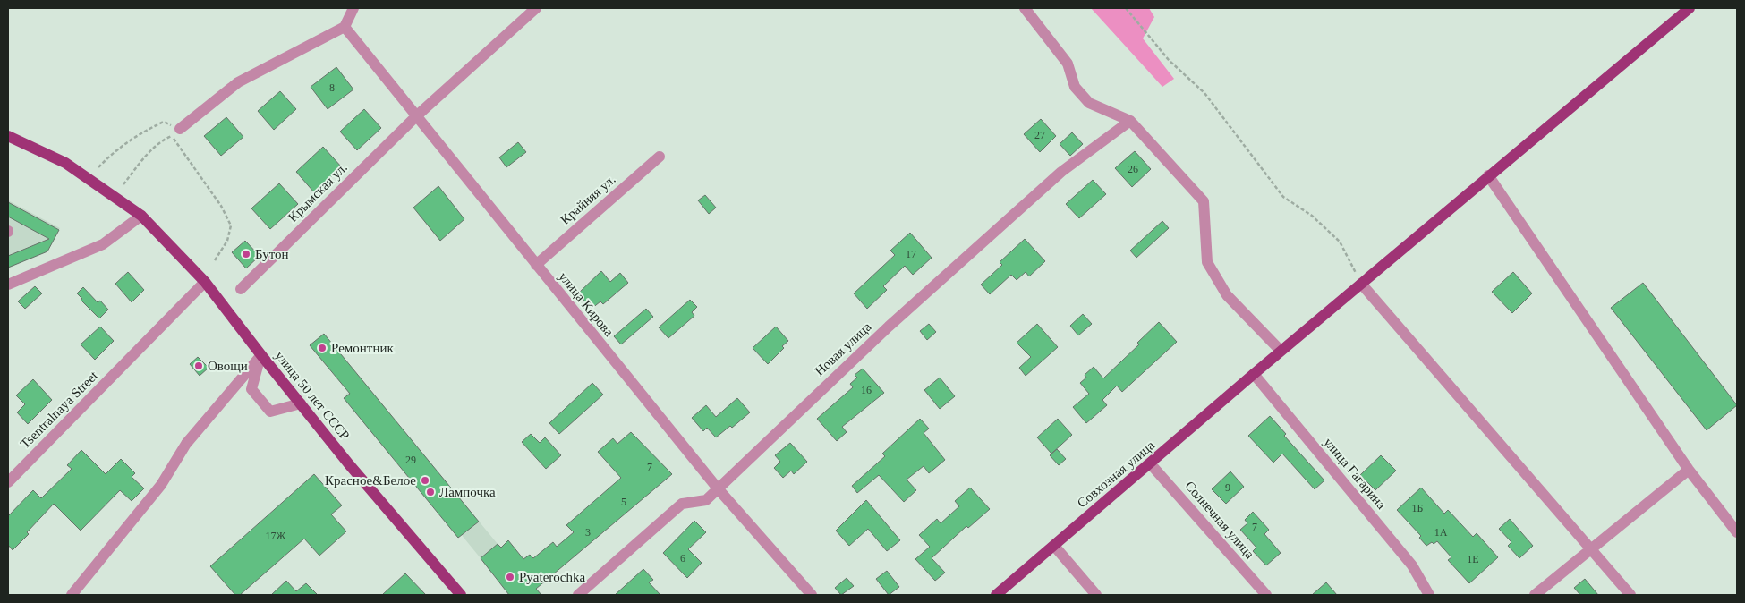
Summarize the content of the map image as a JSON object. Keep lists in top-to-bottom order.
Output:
{
  "streets": {
    "main road": ["улица 50 лет СССР", "Совхозная улица"],
    "street": [
      "Крымская ул.",
      "Крайняя ул.",
      "улица Кирова",
      "Новая улица",
      "улица Гагарина",
      "Солнечная улица"
    ]
  },
  "crossings": [
    ["Крымская ул.", "улица Кирова"],
    ["Крайняя ул.", "улица Кирова"],
    ["улица Кирова", "Новая улица"],
    ["улица Гагарина", "Совхозная улица"],
    ["Совхозная улица", "Солнечная улица"]
  ],
  "places": [
    "Бутон",
    "Ремонтник",
    "Овощи",
    "Красное&Белое",
    "Лампочка",
    "Pyaterochka"
  ],
  "house_numbers": [
    "8",
    "27",
    "26",
    "17",
    "16",
    "29",
    "7",
    "9",
    "5",
    "1Б",
    "7",
    "3",
    "1А",
    "17Ж",
    "6",
    "1Е"
  ]
}
